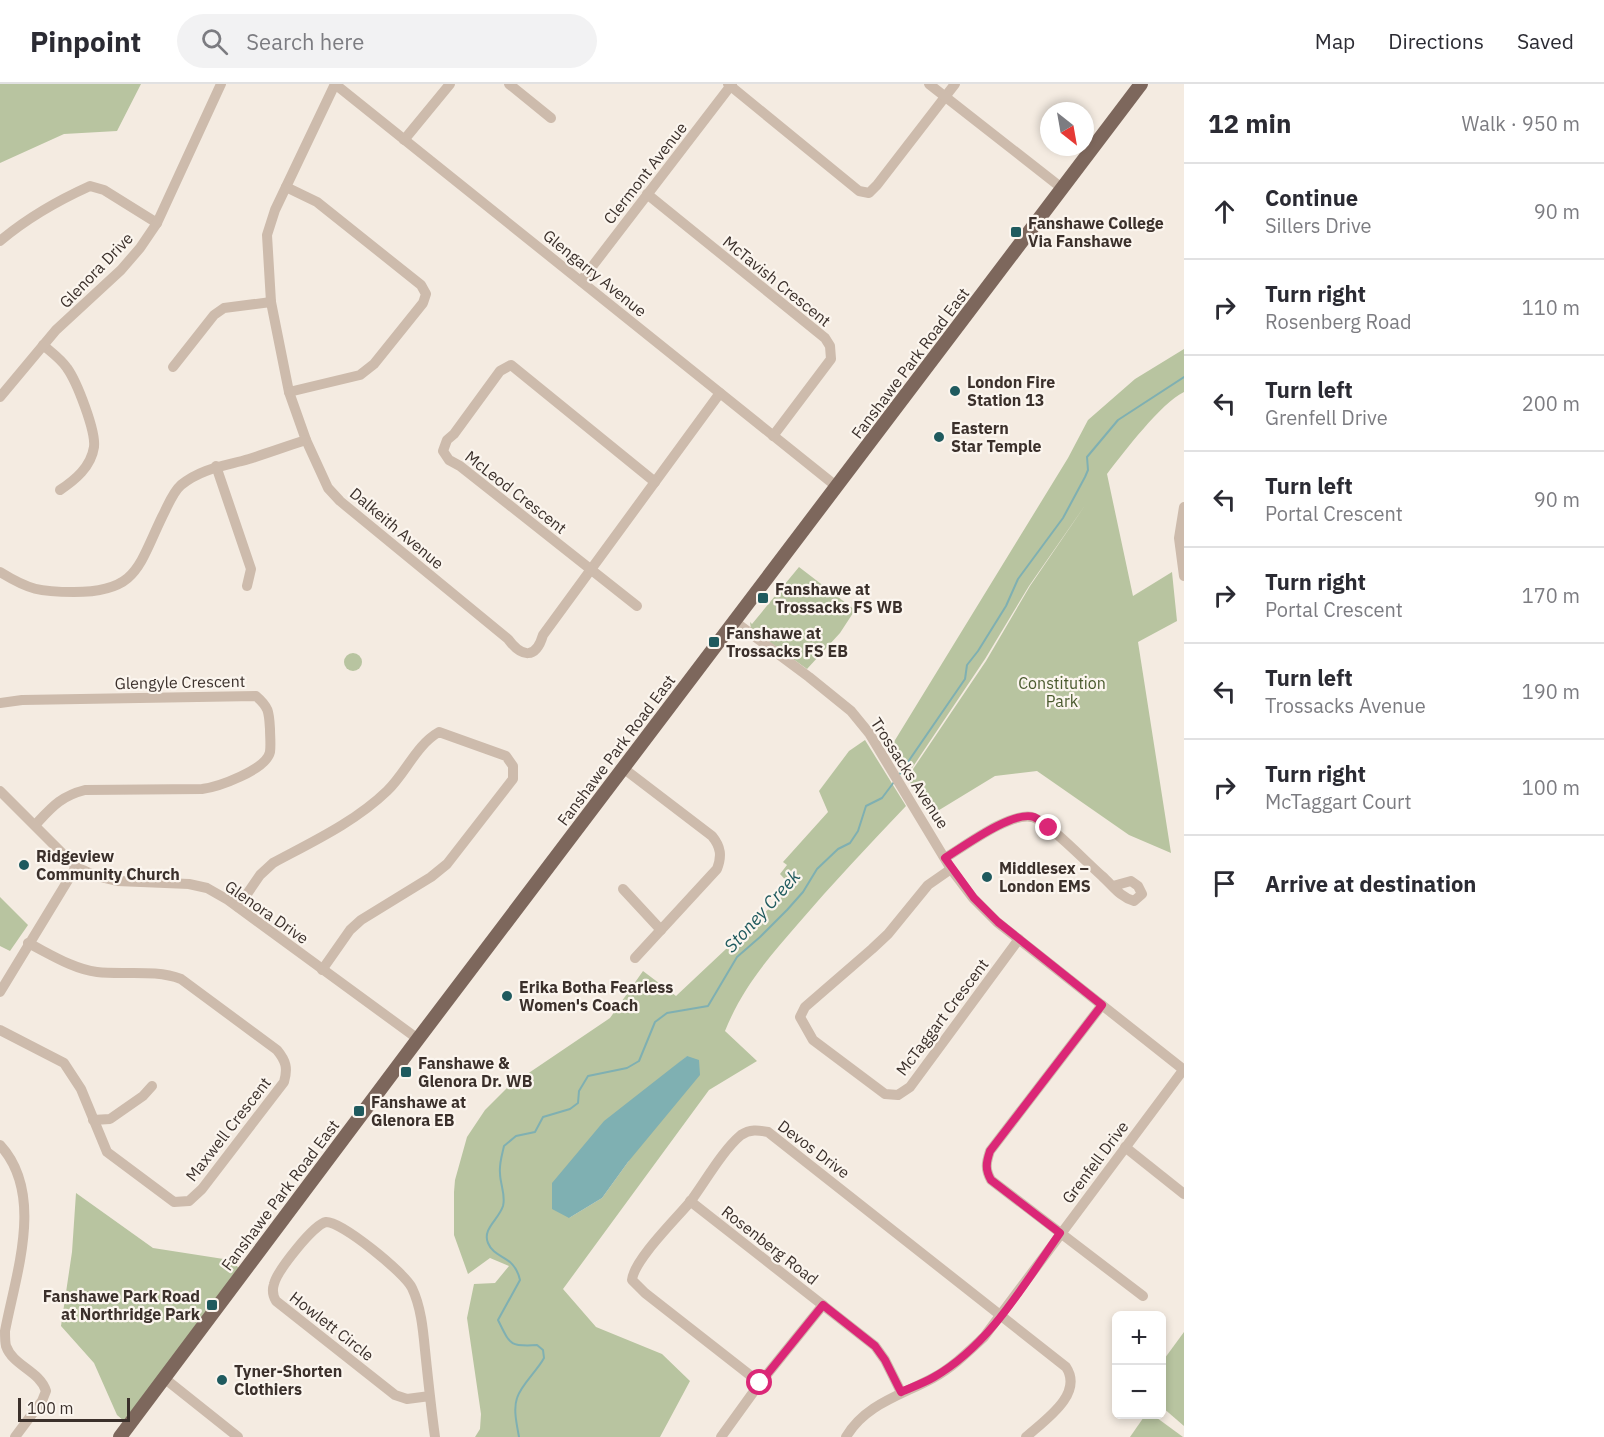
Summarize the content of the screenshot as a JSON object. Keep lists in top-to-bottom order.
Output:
{
  "streets": {
    "main road": ["Fanshawe Park Road East"],
    "street": [
      "Clermont Avenue",
      "Glenora Drive",
      "Glengarry Avenue",
      "McTavish Crescent",
      "McLeod Crescent",
      "Dalkeith Avenue",
      "Glengyle Crescent",
      "Trossacks Avenue",
      "McTaggart Crescent",
      "Maxwell Crescent",
      "Devos Drive",
      "Grenfell Drive",
      "Rosenberg Road",
      "Howlett Circle"
    ]
  },
  "crossings": [
    ["Clermont Avenue", "Glengarry Avenue"],
    ["Clermont Avenue", "McTavish Crescent"],
    ["Glenora Drive", "Fanshawe Park Road East"],
    ["Glenora Drive", "Glengyle Crescent"],
    ["Glengarry Avenue", "McTavish Crescent"],
    ["Glengarry Avenue", "Fanshawe Park Road East"],
    ["Glengarry Avenue", "Dalkeith Avenue"],
    ["Fanshawe Park Road East", "Trossacks Avenue"],
    ["McLeod Crescent", "Dalkeith Avenue"],
    ["Trossacks Avenue", "McTaggart Crescent"],
    ["Trossacks Avenue", "Grenfell Drive"],
    ["Devos Drive", "Grenfell Drive"],
    ["Devos Drive", "Rosenberg Road"],
    ["Grenfell Drive", "Rosenberg Road"]
  ],
  "water": ["Stoney Creek"],
  "parks": ["Constitution Park"],
  "places": {
    "transit": [
      "Fanshawe College Via Fanshawe",
      "Fanshawe at Trossacks FS WB",
      "Fanshawe at Trossacks FS EB",
      "Fanshawe & Glenora Dr. WB",
      "Fanshawe at Glenora EB",
      "Fanshawe Park Road at Northridge Park"
    ],
    "other": [
      "London Fire Station 13",
      "Eastern Star Temple",
      "Ridgeview Community Church",
      "Middlesex – London EMS",
      "Erika Botha Fearless Women's Coach",
      "Tyner-Shorten Clothiers"
    ]
  },
  "scale_bar": "100 m",
  "north": "bottom right",
  "page": {
    "header": "Pinpoint",
    "search": "Search here",
    "nav": ["Map", "Directions", "Saved"],
    "heading": ["12 min", "Walk · 950 m"],
    "list": [
      ["Continue", "Sillers Drive", "90 m"],
      ["Turn right", "Rosenberg Road", "110 m"],
      ["Turn left", "Grenfell Drive", "200 m"],
      ["Turn left", "Portal Crescent", "90 m"],
      ["Turn right", "Portal Crescent", "170 m"],
      ["Turn left", "Trossacks Avenue", "190 m"],
      ["Turn right", "McTaggart Court", "100 m"],
      "Arrive at destination"
    ],
    "map_buttons": ["+", "−"],
    "scale": "100 m"
  }
}
